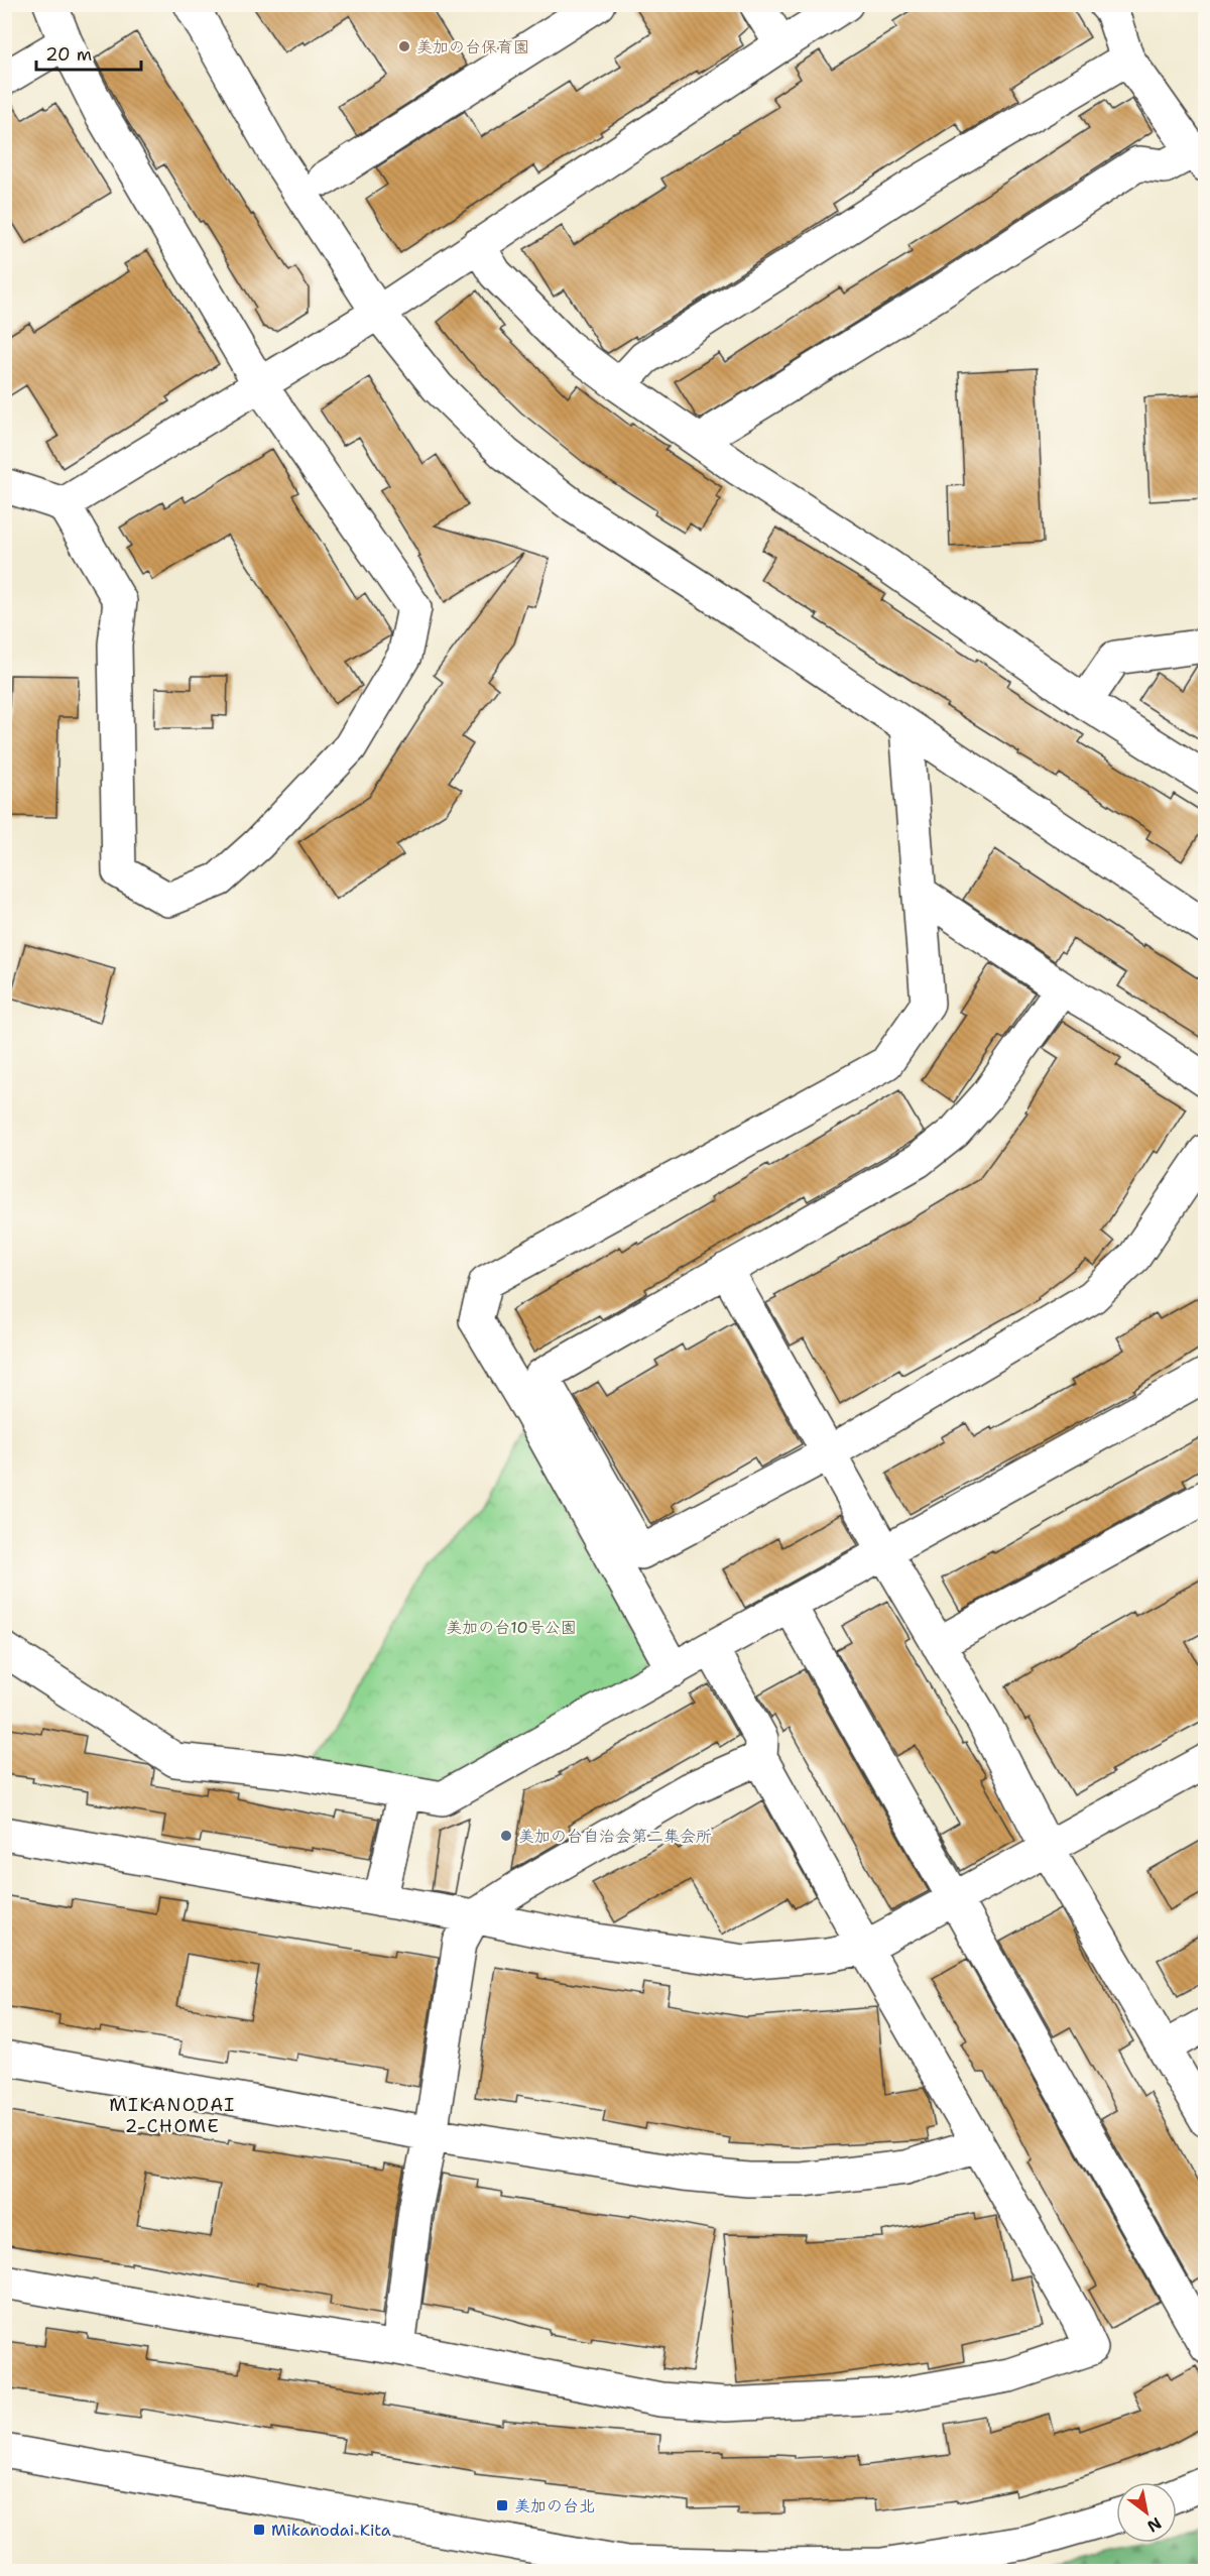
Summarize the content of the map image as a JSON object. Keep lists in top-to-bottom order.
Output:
{
  "districts": ["MIKANODAI 2-CHOME"],
  "parks": ["美加の台10号公園"],
  "places": {
    "other": ["美加の台保育園", "美加の台自治会第二集会所"],
    "transit": ["美加の台北", "Mikanodai Kita"]
  },
  "scale_bar": "20 m",
  "north": "bottom right"
}
